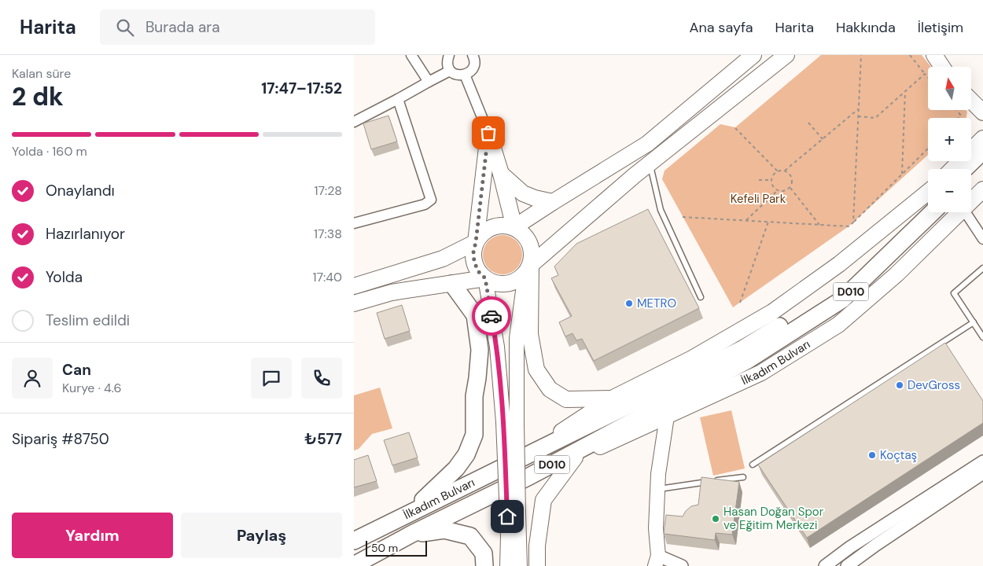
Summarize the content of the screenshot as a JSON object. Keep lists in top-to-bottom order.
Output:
{
  "streets": {
    "highway": ["D010", "İlkadım Bulvarı"]
  },
  "parks": ["Kefeli Park"],
  "places": [
    "METRO",
    "DevGross",
    "Koçtaş",
    "Hasan Doğan Spor ve Eğitim Merkezi"
  ],
  "scale_bar": "50 m",
  "north": "top",
  "page": {
    "header": "Harita",
    "search": "Burada ara",
    "nav": [
      "Ana sayfa",
      "Harita",
      "Hakkında",
      "İletişim"
    ],
    "heading": ["2 dk", "Kalan süre", "17:47–17:52"],
    "panel": [
      "Can",
      "Kurye · 4.6",
      "Sipariş #8750",
      "₺577"
    ],
    "map_buttons": ["+", "−"],
    "bar": "Yolda · 160 m",
    "list": [
      ["Onaylandı", "17:28"],
      ["Hazırlanıyor", "17:38"],
      ["Yolda", "17:40"],
      "Teslim edildi"
    ],
    "buttons": ["Yardım", "Paylaş"],
    "scale": "50 m"
  }
}
